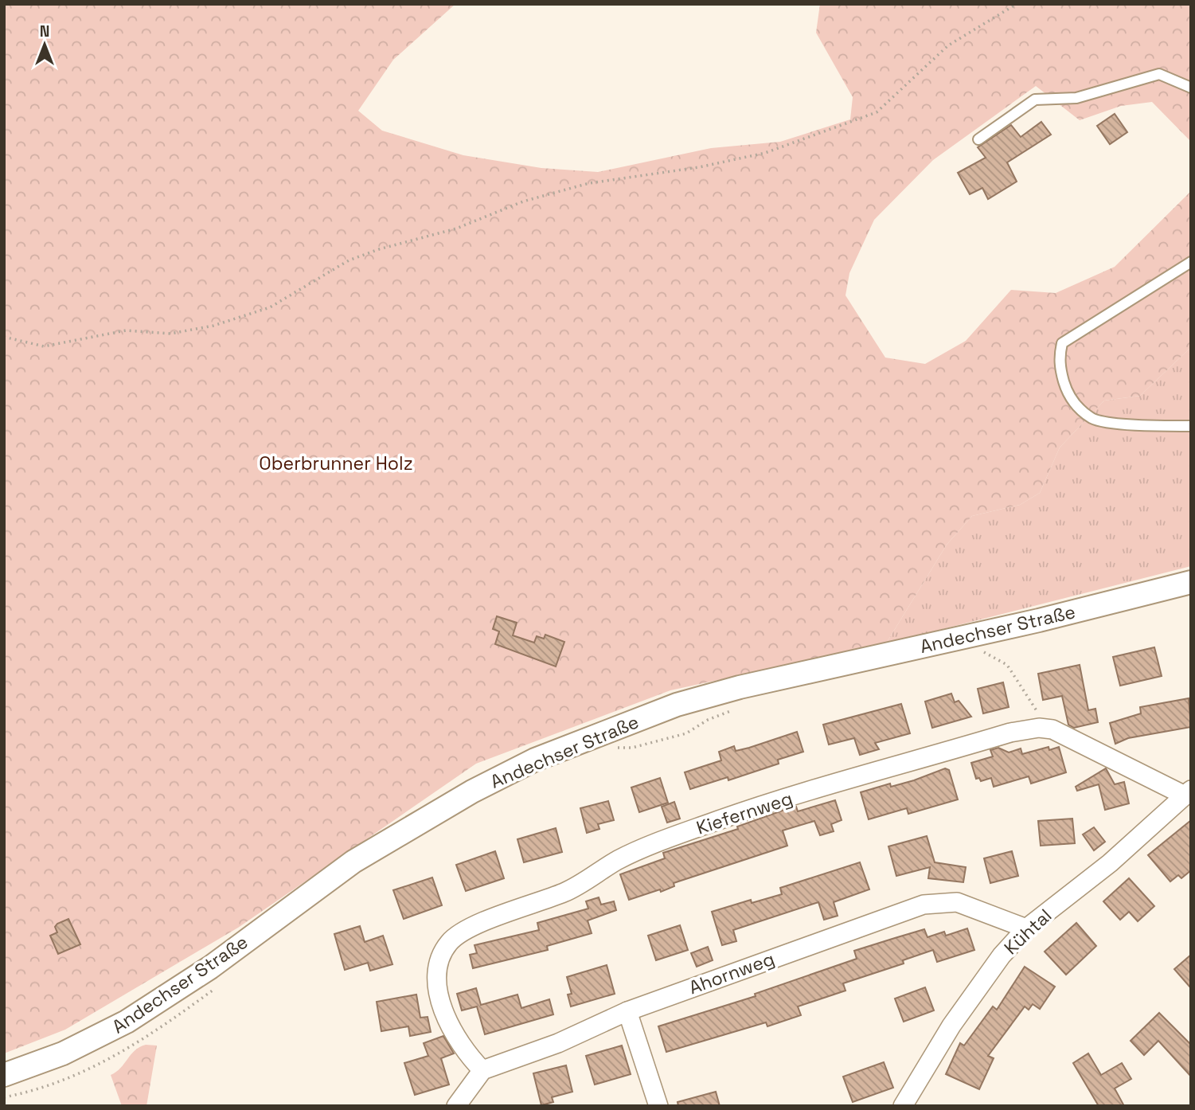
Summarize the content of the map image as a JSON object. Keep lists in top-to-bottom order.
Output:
{
  "streets": {
    "street": [
      "Andechser Straße",
      "Kiefernweg",
      "Kühtal",
      "Ahornweg"
    ]
  },
  "crossings": [
    ["Kiefernweg", "Kühtal"],
    ["Kiefernweg", "Ahornweg"],
    ["Kühtal", "Ahornweg"]
  ],
  "parks": ["Oberbrunner Holz"],
  "north": "top"
}
